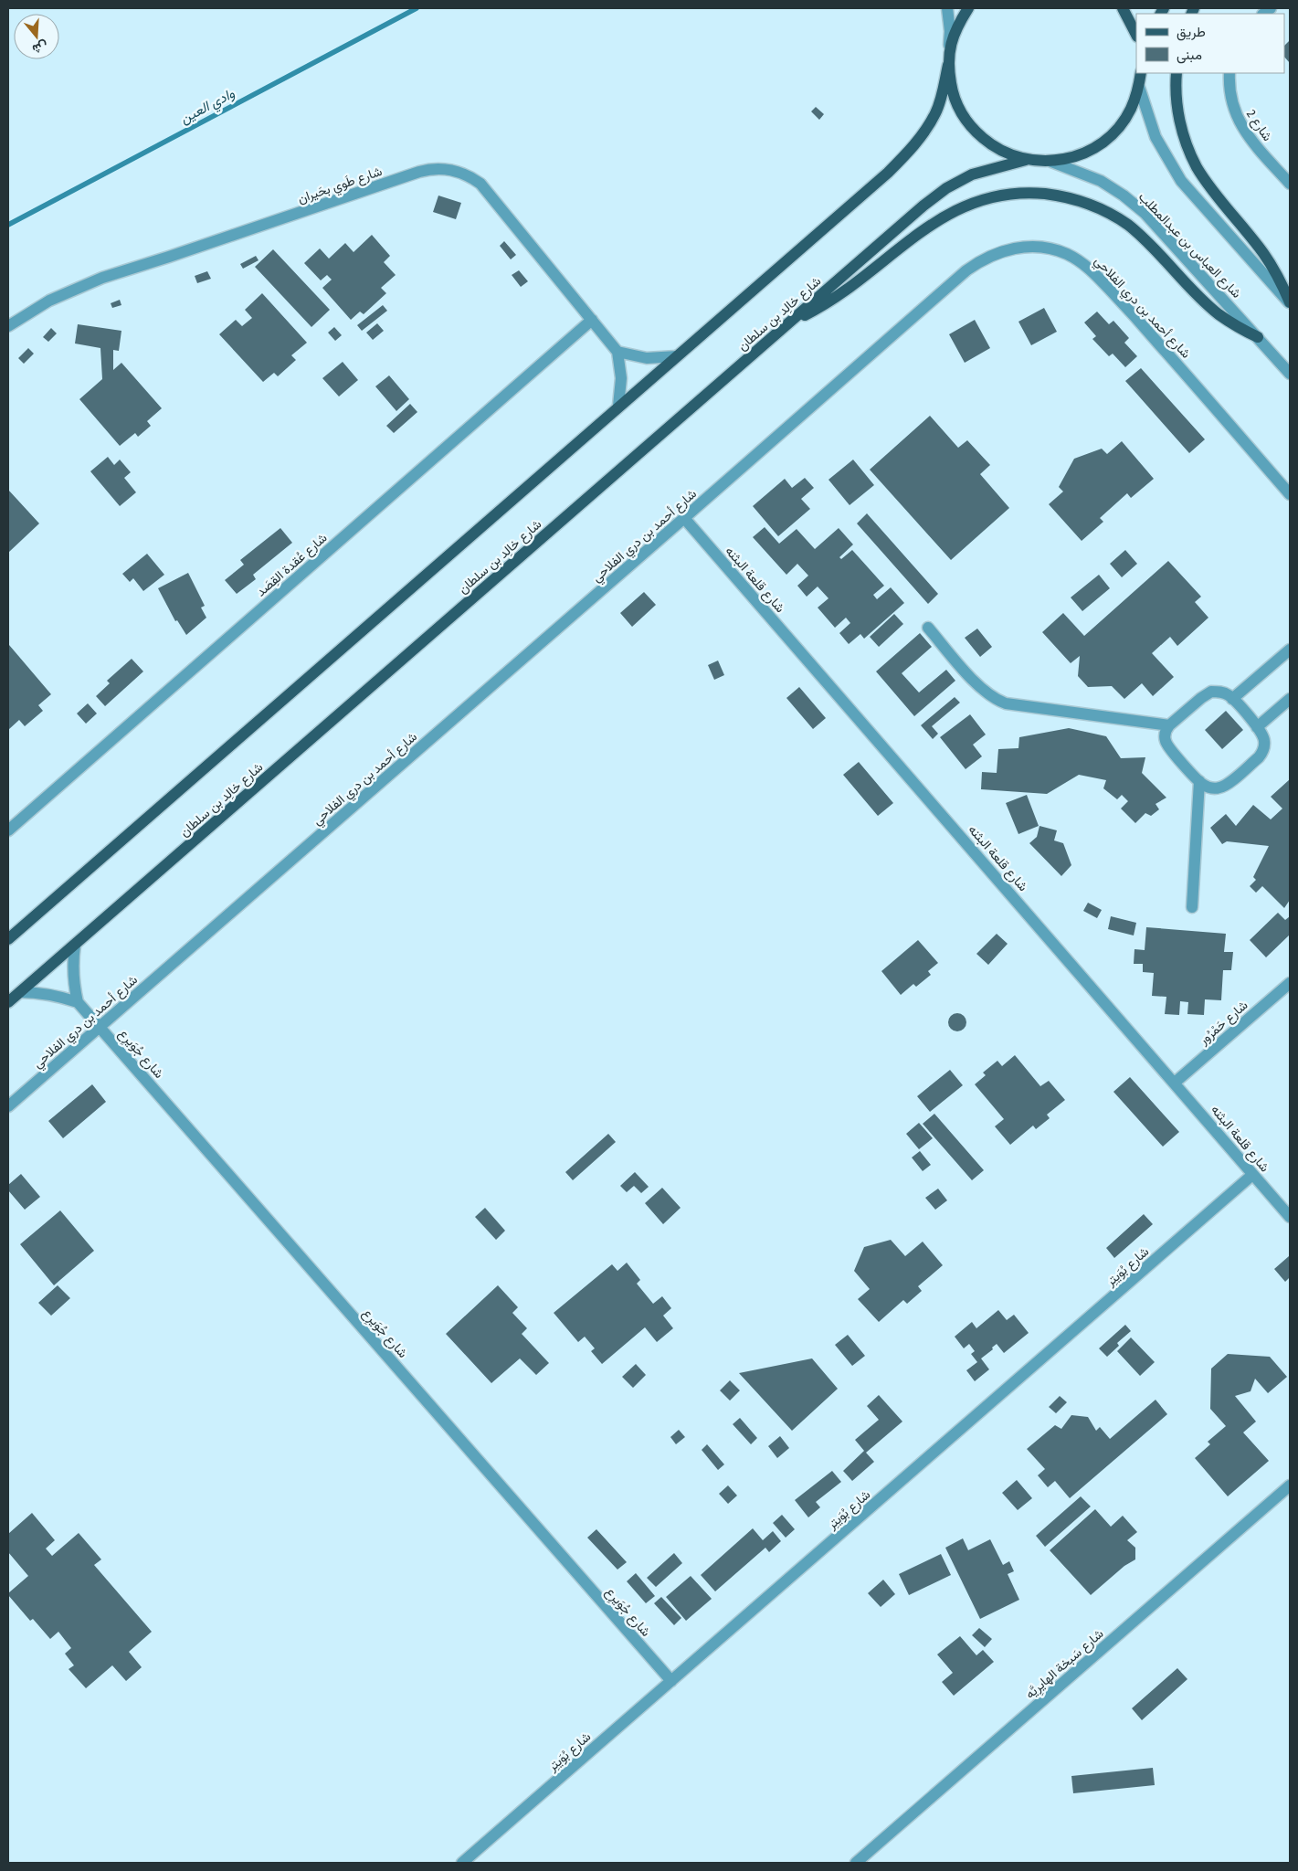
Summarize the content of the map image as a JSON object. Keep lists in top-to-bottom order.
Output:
{
  "streets": {
    "main road": ["شارع خالِد بن سلطان"],
    "street": [
      "شارع 2",
      "شارع طَوي بحَيران",
      "شارع العباس بن عبدالمطلب",
      "شارع أحمد بن دري الفلاحي",
      "شارع عُقدة القِصَد",
      "شارع قلعة البثنه",
      "شارع حَمْرُور",
      "شارع جُوَيرِع",
      "شارع بُوَيتِر",
      "شارع سَبخة الهايرِيَّه"
    ]
  },
  "crossings": [
    ["شارع طَوي بحَيران", "شارع عُقدة القِصَد"],
    ["شارع أحمد بن دري الفلاحي", "شارع قلعة البثنه"],
    ["شارع أحمد بن دري الفلاحي", "شارع جُوَيرِع"],
    ["شارع قلعة البثنه", "شارع حَمْرُور"],
    ["شارع قلعة البثنه", "شارع بُوَيتِر"],
    ["شارع جُوَيرِع", "شارع بُوَيتِر"]
  ],
  "water": ["وادي العين"],
  "legend": ["طريق", "مبنى"],
  "north": "bottom"
}
